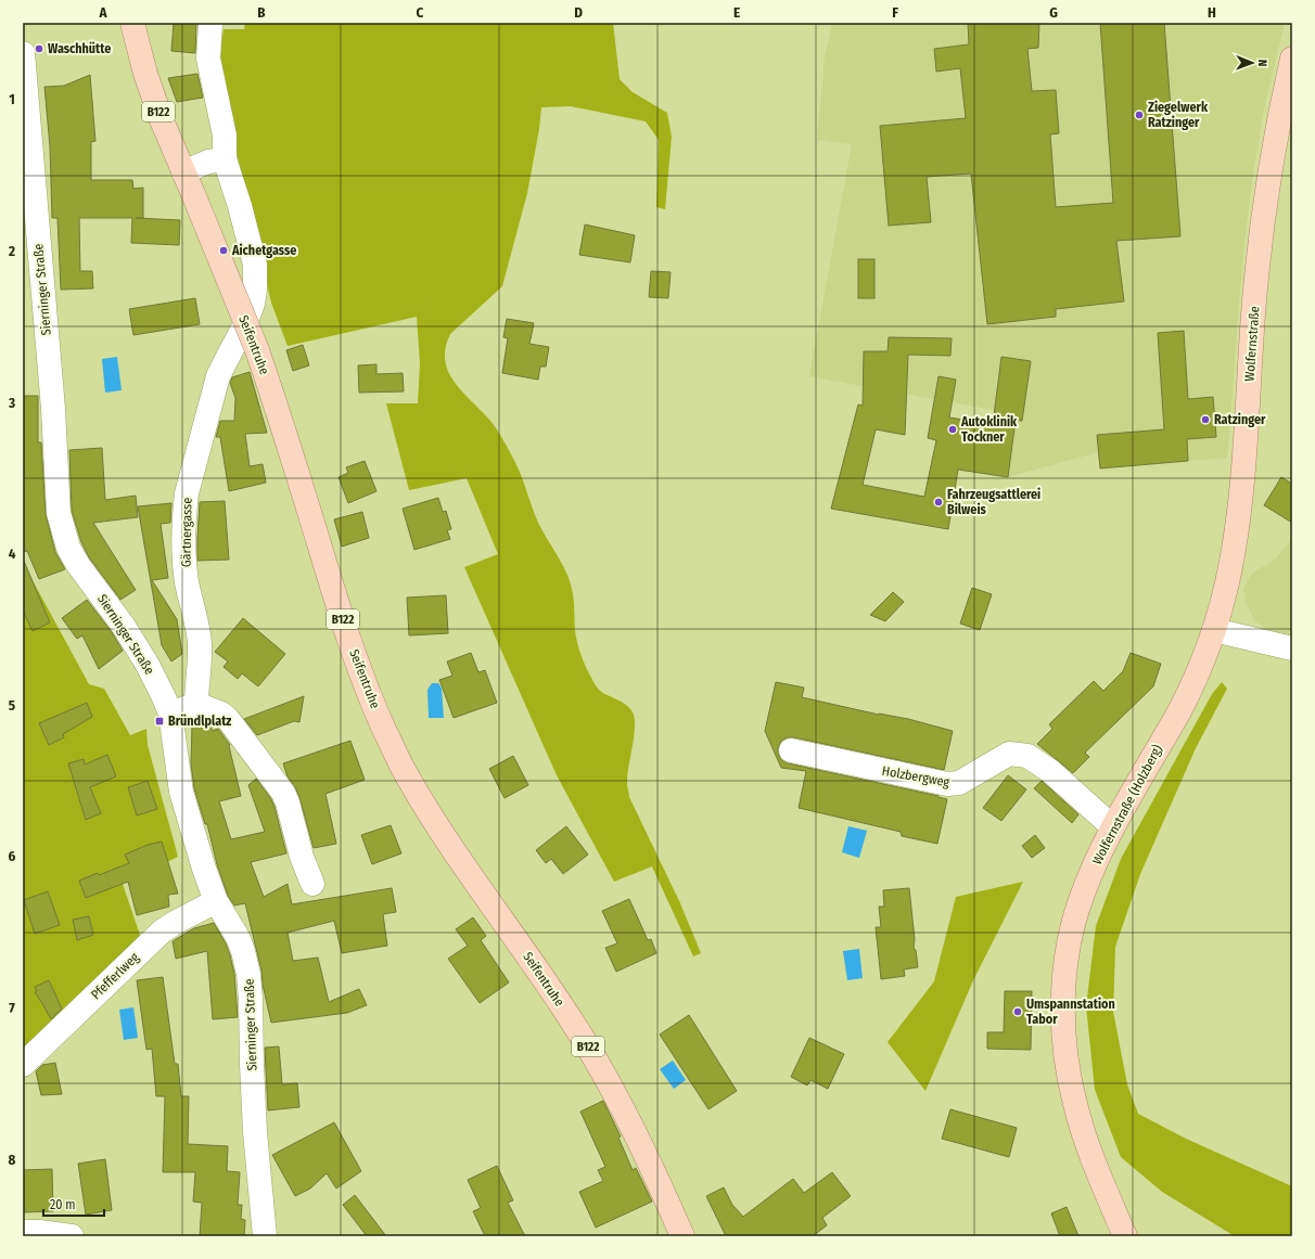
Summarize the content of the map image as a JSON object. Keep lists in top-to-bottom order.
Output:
{
  "streets": {
    "main road": [
      "B122",
      "Wolfernstraße",
      "Seifentruhe",
      "Wolfernstraße (Holzberg)"
    ],
    "street": [
      "Sierninger Straße",
      "Gärtnergasse",
      "Holzbergweg",
      "Pfefferlweg"
    ]
  },
  "crossings": [
    ["Sierninger Straße", "Pfefferlweg"],
    ["Wolfernstraße", "Wolfernstraße (Holzberg)"],
    ["Seifentruhe", "Gärtnergasse"],
    ["Holzbergweg", "Wolfernstraße (Holzberg)"]
  ],
  "places": {
    "other": [
      "Waschhütte",
      "Ziegelwerk Ratzinger",
      "Aichetgasse",
      "Ratzinger",
      "Autoklinik Tockner",
      "Fahrzeugsattlerei Bilweis",
      "Umspannstation Tabor"
    ],
    "transit": ["Bründlplatz"]
  },
  "scale_bar": "20 m",
  "north": "right",
  "grid": {
    "columns": [
      "A",
      "B",
      "C",
      "D",
      "E",
      "F",
      "G",
      "H"
    ],
    "rows": [
      "1",
      "2",
      "3",
      "4",
      "5",
      "6",
      "7",
      "8"
    ]
  }
}
